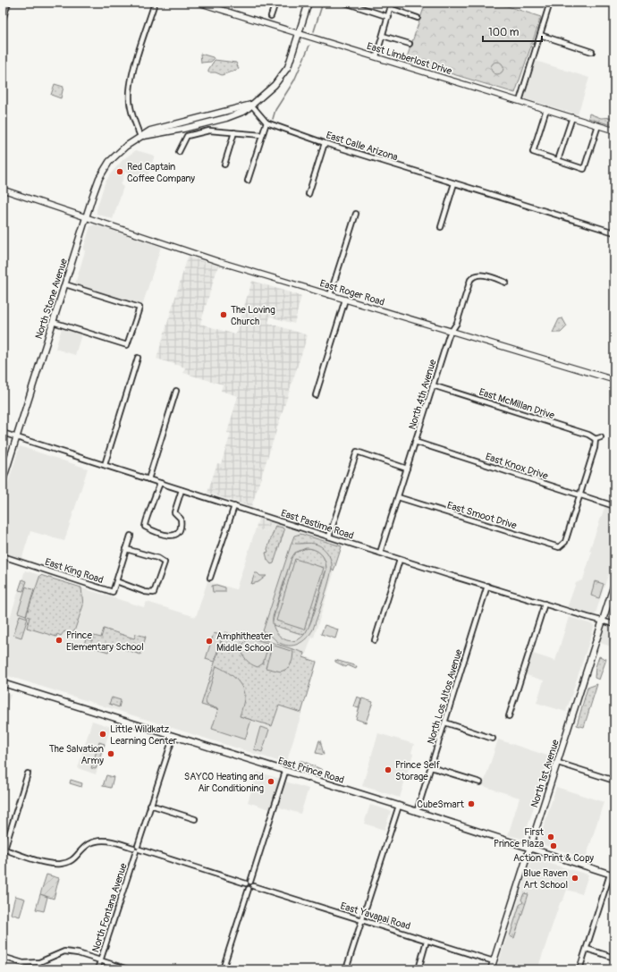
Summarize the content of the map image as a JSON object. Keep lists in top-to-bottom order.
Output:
{
  "streets": {
    "main road": ["North Stone Avenue", "East Prince Road", "North 1st Avenue"],
    "street": [
      "East Limberlost Drive",
      "East Calle Arizona",
      "East Roger Road",
      "North 4th Avenue",
      "East McMillan Drive",
      "East Knox Drive",
      "East Smoot Drive",
      "East Pastime Road",
      "East King Road",
      "North Los Altos Avenue",
      "North Fontana Avenue",
      "East Yavapai Road"
    ]
  },
  "crossings": [
    ["East Limberlost Drive", "North Stone Avenue"],
    ["East Roger Road", "North Stone Avenue"],
    ["East Roger Road", "North 4th Avenue"],
    ["North Stone Avenue", "East Pastime Road"],
    ["North 4th Avenue", "East McMillan Drive"],
    ["North 4th Avenue", "East Knox Drive"],
    ["North 4th Avenue", "East Smoot Drive"],
    ["North 4th Avenue", "East Pastime Road"],
    ["East Knox Drive", "East Smoot Drive"],
    ["East Pastime Road", "North Los Altos Avenue"],
    ["East Pastime Road", "North 1st Avenue"],
    ["North Los Altos Avenue", "East Prince Road"],
    ["East Prince Road", "North 1st Avenue"],
    ["East Prince Road", "North Fontana Avenue"],
    ["North 1st Avenue", "East Yavapai Road"]
  ],
  "places": [
    "Red Captain Coffee Company",
    "The Loving Church",
    "Prince Elementary School",
    "Amphitheater Middle School",
    "Little Wildkatz Learning Center",
    "The Salvation Army",
    "Prince Self Storage",
    "SAYCO Heating and Air Conditioning",
    "CubeSmart",
    "First Prince Plaza",
    "Action Print & Copy",
    "Blue Raven Art School"
  ],
  "scale_bar": "100 m"
}
